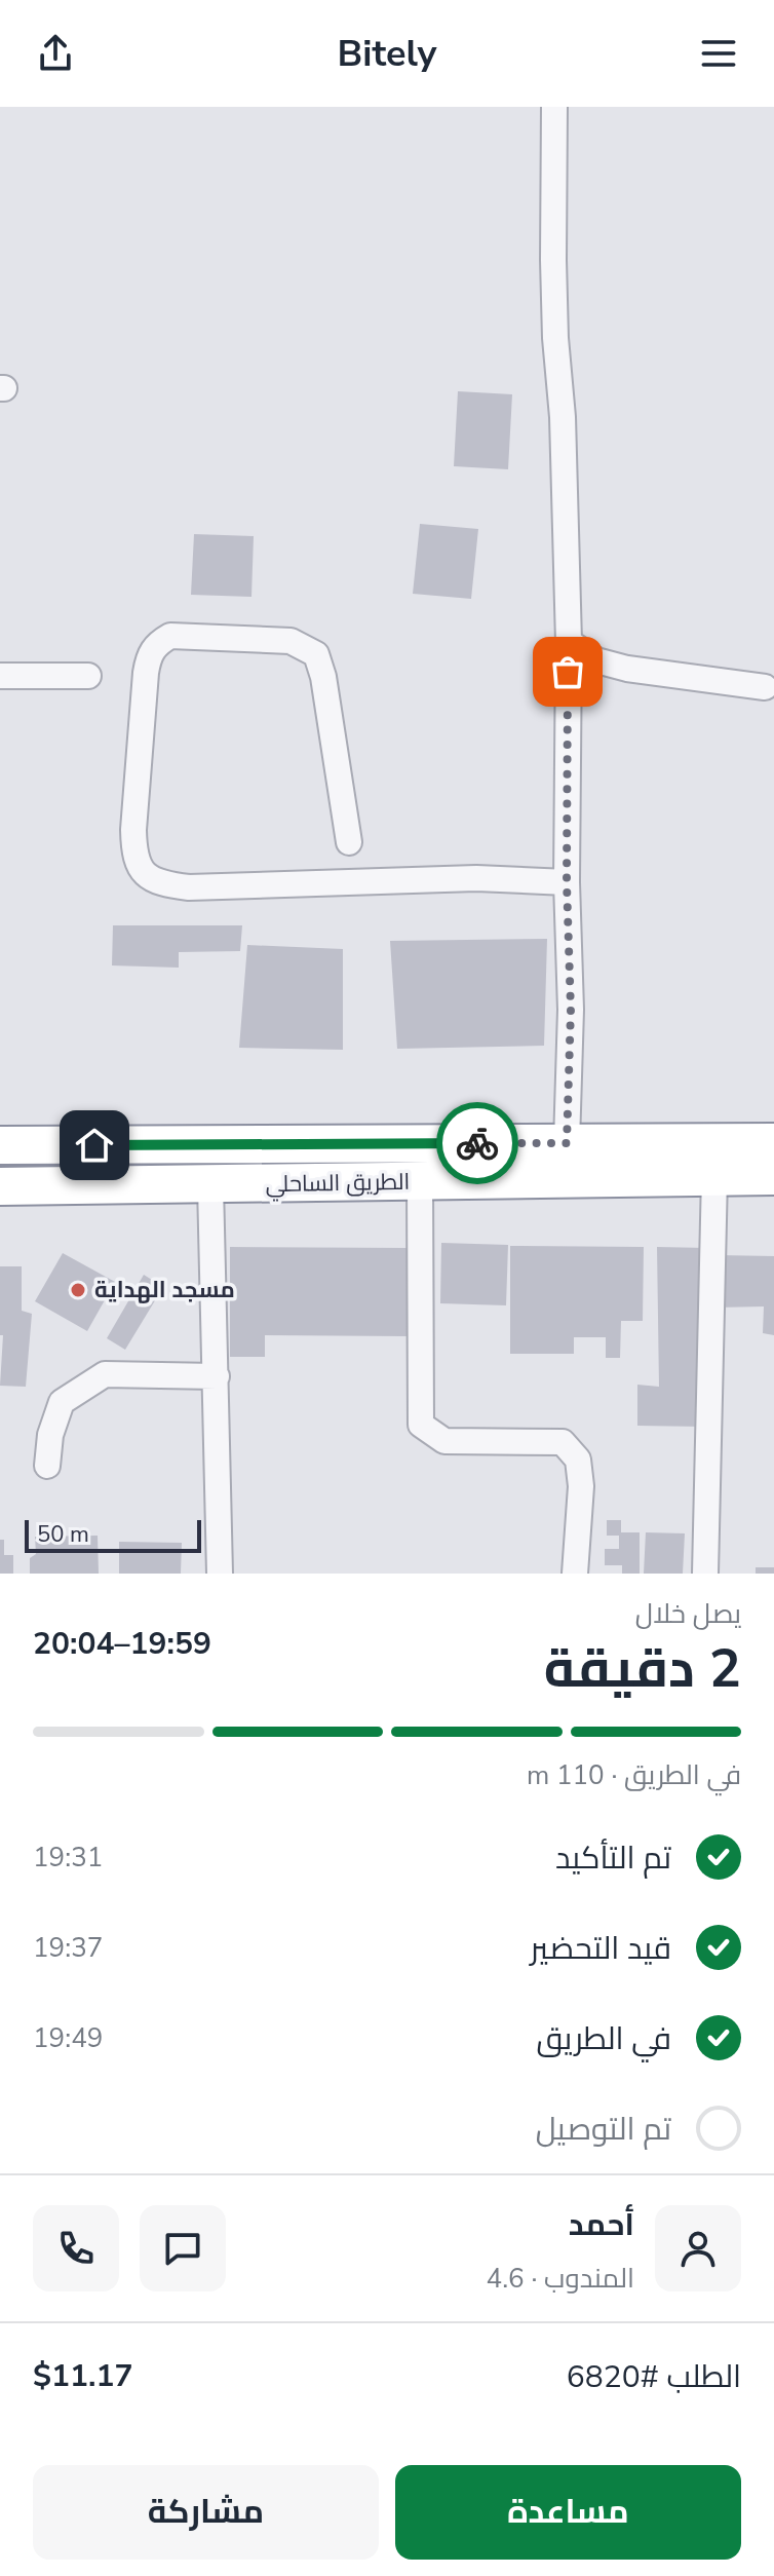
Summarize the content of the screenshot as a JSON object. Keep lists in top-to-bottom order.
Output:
{
  "streets": {
    "highway": ["الطريق الساحلي"]
  },
  "places": ["مسجد الهداية"],
  "scale_bar": "50 m",
  "page": {
    "header": "Bitely",
    "scale": "50 m",
    "heading": ["2 دقيقة", "يصل خلال", "19:59–20:04"],
    "panel": [
      "أحمد",
      "المندوب · 4.6",
      "الطلب #6820",
      "$11.17"
    ],
    "bar": "في الطريق · 110 m",
    "list": [
      ["تم التأكيد", "19:31"],
      ["قيد التحضير", "19:37"],
      ["في الطريق", "19:49"],
      "تم التوصيل"
    ],
    "buttons": ["مساعدة", "مشاركة"]
  }
}
